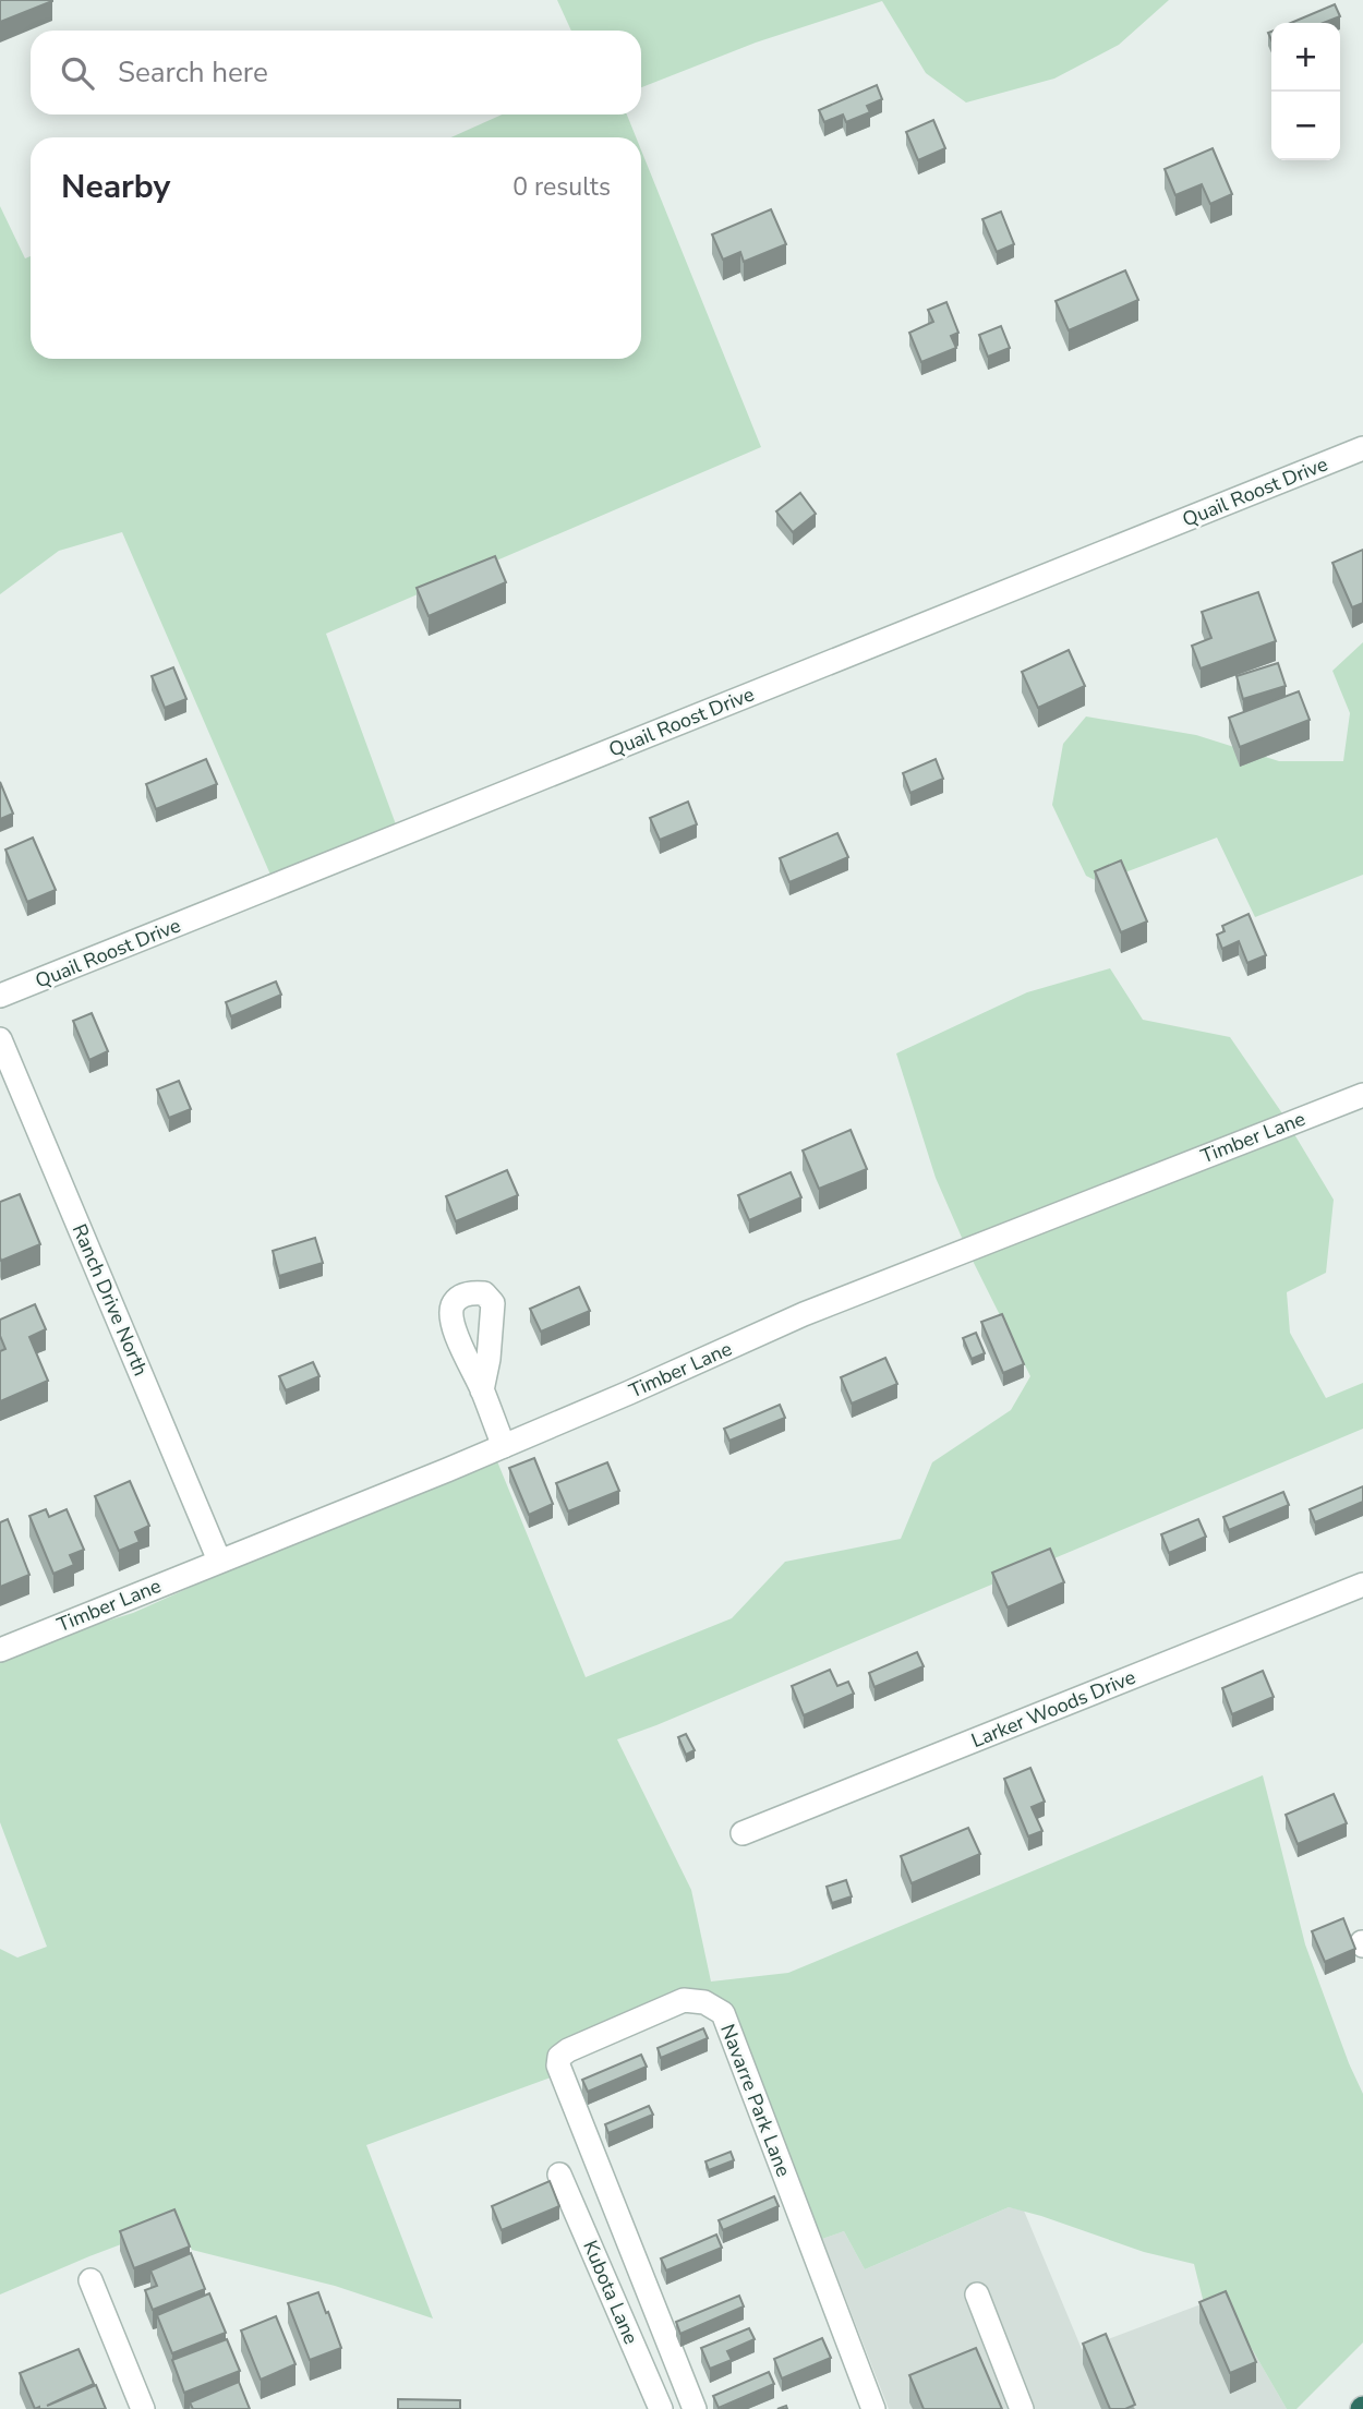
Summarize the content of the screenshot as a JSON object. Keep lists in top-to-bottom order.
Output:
{
  "streets": {
    "street": [
      "Quail Roost Drive",
      "Timber Lane",
      "Ranch Drive North",
      "Larker Woods Drive",
      "Navarre Park Lane",
      "Kubota Lane"
    ]
  },
  "crossings": [
    ["Timber Lane", "Ranch Drive North"]
  ],
  "page": {
    "map_buttons": ["+", "−"],
    "search": "Search here",
    "heading": ["Nearby", "0 results"]
  }
}
